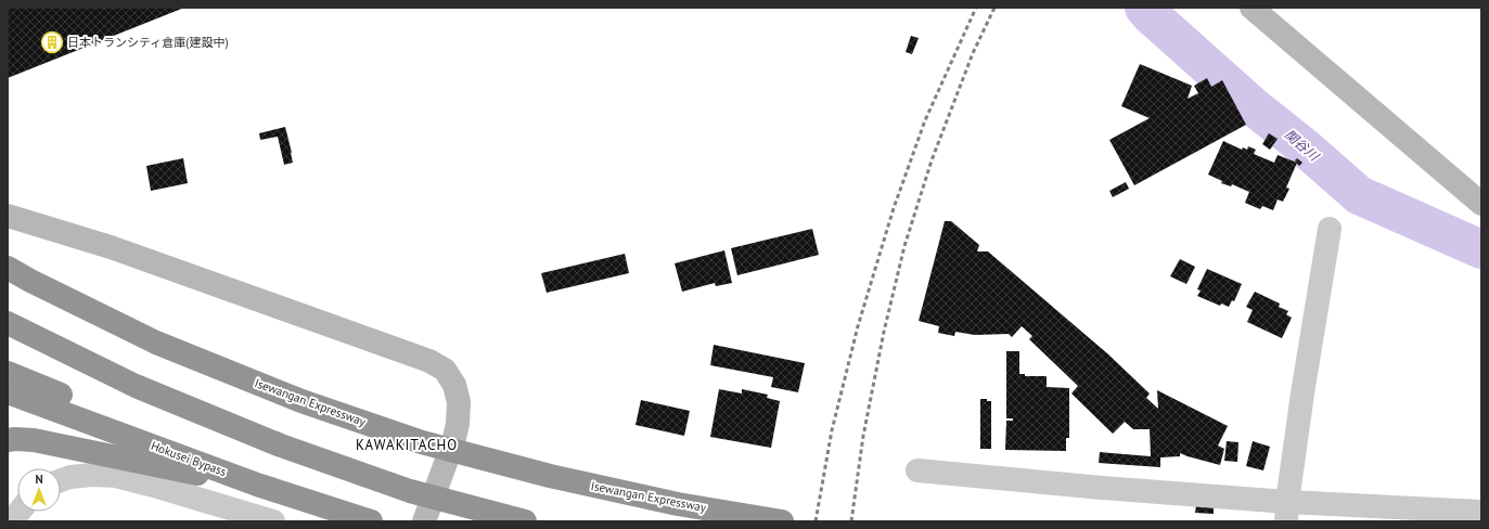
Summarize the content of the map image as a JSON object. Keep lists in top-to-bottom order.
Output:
{
  "streets": {
    "highway": ["Isewangan Expressway", "Hokusei Bypass"]
  },
  "districts": ["KAWAKITACHO"],
  "water": ["関谷川"],
  "places": {
    "building": ["日本トランシティ倉庫(建設中)"]
  },
  "north": "top"
}
